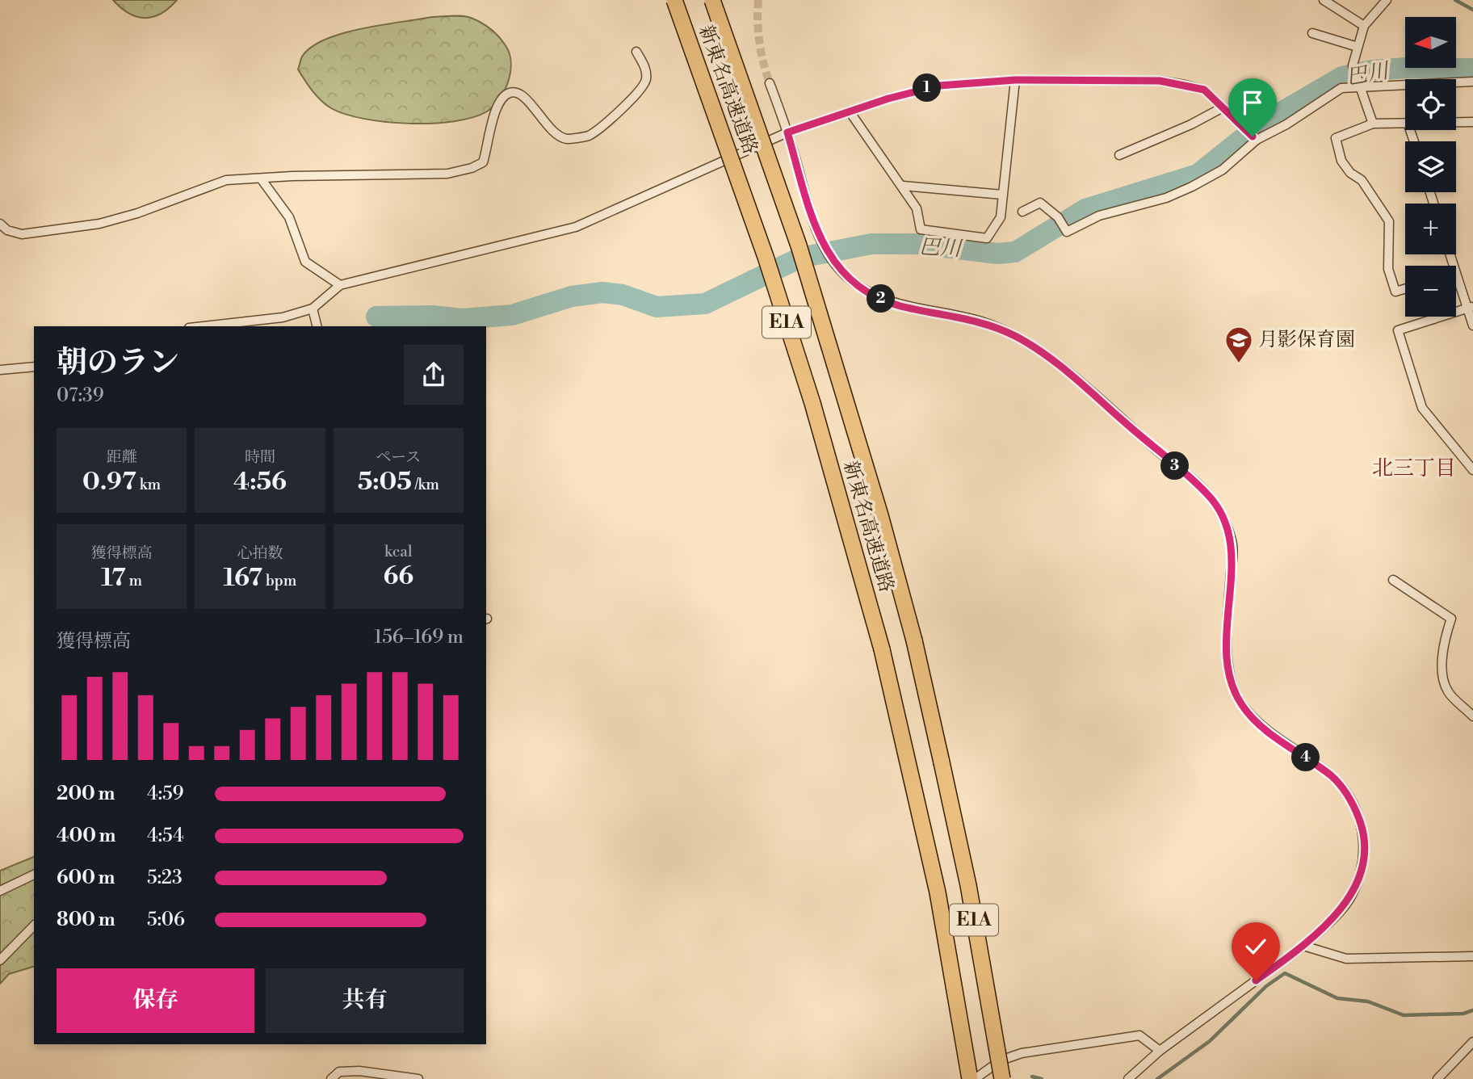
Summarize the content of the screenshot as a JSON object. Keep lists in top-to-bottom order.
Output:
{
  "streets": {
    "highway": ["新東名高速道路", "E1A"]
  },
  "districts": ["北三丁目"],
  "water": ["巴川"],
  "places": {
    "school or university": ["月影保育園"]
  },
  "north": "left",
  "page": {
    "map_buttons": ["+", "−"],
    "pins": [
      "1",
      "2",
      "3",
      "4"
    ],
    "heading": ["朝のラン", "07:39"],
    "stats": [
      ["距離", "0.97 km"],
      ["時間", "4:56"],
      ["ペース", "5:05 /km"],
      ["獲得標高", "17 m"],
      ["心拍数", "167 bpm"],
      ["kcal", "66"]
    ],
    "chart": ["獲得標高", "156–169 m"],
    "list": [
      {
        "name": "200 m",
        "note": "4:59"
      },
      {
        "name": "400 m",
        "note": "4:54"
      },
      {
        "name": "600 m",
        "note": "5:23"
      },
      {
        "name": "800 m",
        "note": "5:06"
      }
    ],
    "buttons": ["保存", "共有"]
  }
}
